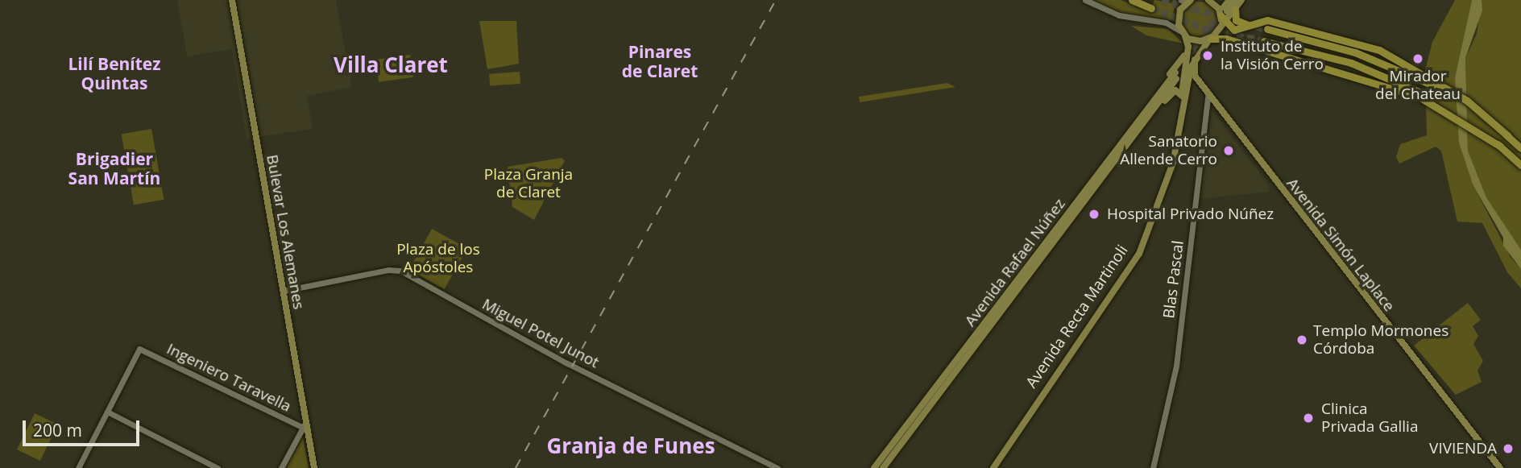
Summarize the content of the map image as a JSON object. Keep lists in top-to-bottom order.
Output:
{
  "streets": {
    "main road": [
      "Bulevar Los Alemanes",
      "Avenida Simón Laplace",
      "Avenida Rafael Núñez",
      "Blas Pascal",
      "Avenida Recta Martinoli",
      "Miguel Potel Junot",
      "Ingeniero Taravella"
    ]
  },
  "crossings": [
    ["Bulevar Los Alemanes", "Miguel Potel Junot"],
    ["Bulevar Los Alemanes", "Ingeniero Taravella"],
    ["Avenida Simón Laplace", "Blas Pascal"],
    ["Avenida Simón Laplace", "Avenida Recta Martinoli"]
  ],
  "districts": [
    "Pinares de Claret",
    "Lilí Benítez Quintas",
    "Villa Claret",
    "Brigadier San Martín",
    "Granja de Funes"
  ],
  "parks": ["Plaza Granja de Claret", "Plaza de los Apóstoles"],
  "places": [
    "Instituto de la Visión Cerro",
    "Mirador del Chateau",
    "Sanatorio Allende Cerro",
    "Hospital Privado Núñez",
    "Templo Mormones Córdoba",
    "Clinica Privada Gallia",
    "VIVIENDA"
  ],
  "scale_bar": "200 m"
}
